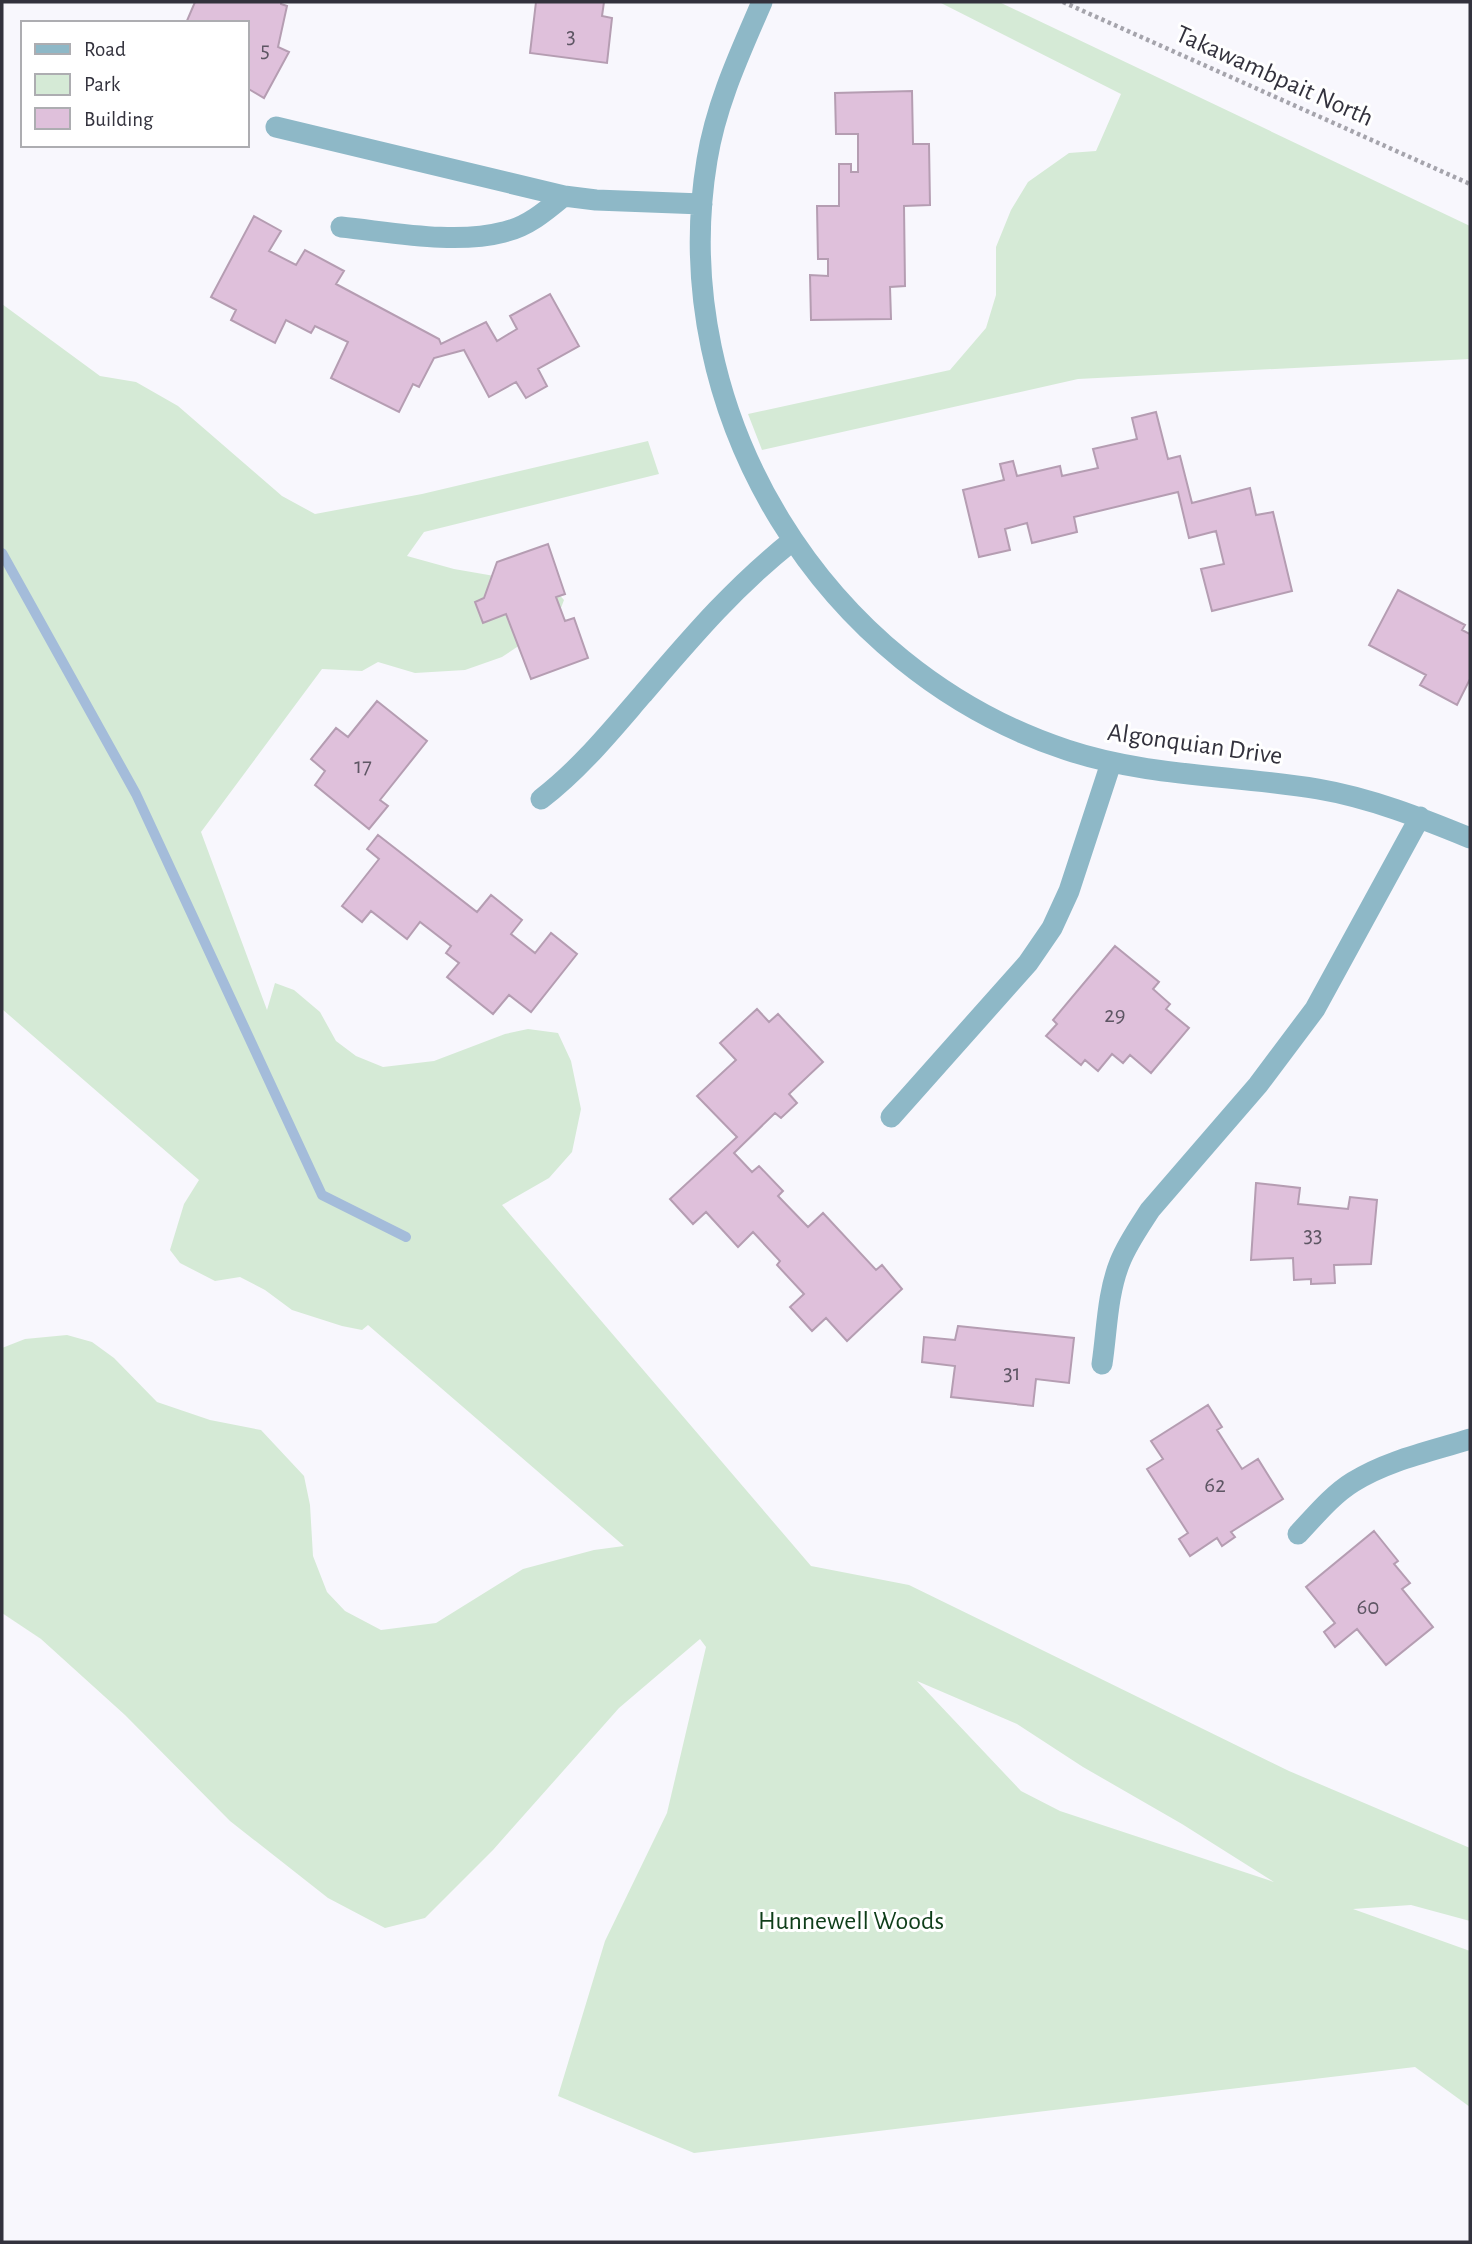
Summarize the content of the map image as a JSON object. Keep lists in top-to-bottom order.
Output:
{
  "streets": {
    "street": ["Algonquian Drive"],
    "path": ["Takawambpait North"]
  },
  "parks": ["Hunnewell Woods"],
  "house_numbers": [
    "3",
    "5",
    "17",
    "29",
    "33",
    "31",
    "62",
    "60"
  ],
  "legend": ["Road", "Park", "Building"]
}
